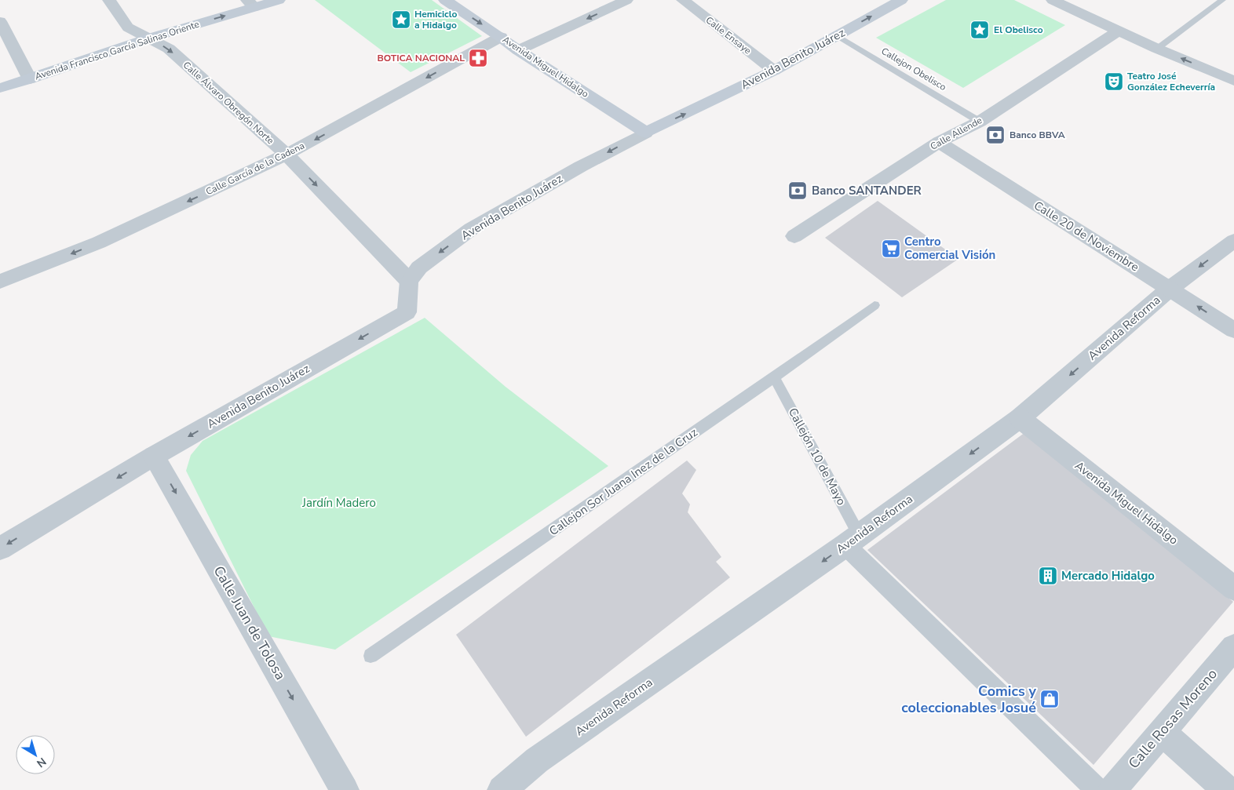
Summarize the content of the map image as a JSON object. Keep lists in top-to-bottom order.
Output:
{
  "streets": {
    "main road": ["Avenida Francisco García Salinas Oriente", "Avenida Benito Juárez", "Avenida Miguel Hidalgo"],
    "street": [
      "Calle Ensaye",
      "Calle Álvaro Obregón Norte",
      "Calle Allende",
      "Calle García de la Cadena",
      "Calle 20 de Noviembre",
      "Avenida Reforma",
      "Calle Juan de Tolosa",
      "Calle Rosas Moreno"
    ],
    "lane": ["Callejon Obelisco", "Callejón 10 de Mayo", "Callejon Sor Juana Inez de la Cruz"]
  },
  "crossings": [
    ["Calle Ensaye", "Avenida Benito Juárez"],
    ["Avenida Francisco García Salinas Oriente", "Calle Álvaro Obregón Norte"],
    ["Avenida Benito Juárez", "Avenida Miguel Hidalgo"],
    ["Avenida Benito Juárez", "Callejon Obelisco"],
    ["Avenida Benito Juárez", "Calle Álvaro Obregón Norte"],
    ["Avenida Benito Juárez", "Calle Juan de Tolosa"],
    ["Avenida Miguel Hidalgo", "Calle García de la Cadena"],
    ["Avenida Miguel Hidalgo", "Avenida Reforma"],
    ["Callejon Obelisco", "Calle Allende"],
    ["Calle Álvaro Obregón Norte", "Calle García de la Cadena"],
    ["Calle Allende", "Calle 20 de Noviembre"],
    ["Calle 20 de Noviembre", "Avenida Reforma"],
    ["Avenida Reforma", "Callejón 10 de Mayo"],
    ["Callejón 10 de Mayo", "Callejon Sor Juana Inez de la Cruz"]
  ],
  "one_way": [
    "Avenida Francisco García Salinas Oriente",
    "Calle Álvaro Obregón Norte",
    "Calle García de la Cadena",
    "Avenida Reforma",
    "Calle Juan de Tolosa"
  ],
  "parks": ["Jardín Madero"],
  "places": {
    "place": ["Hemiciclo a Hidalgo", "El Obelisco"],
    "pharmacy": ["BOTICA NACIONAL"],
    "theatre": ["Teatro José González Echeverría"],
    "bank": ["Banco BBVA", "Banco SANTANDER"],
    "supermarket": ["Centro Comercial Visión"],
    "building": ["Mercado Hidalgo"],
    "shop": ["Comics y coleccionables Josué"]
  },
  "north": "bottom right"
}
